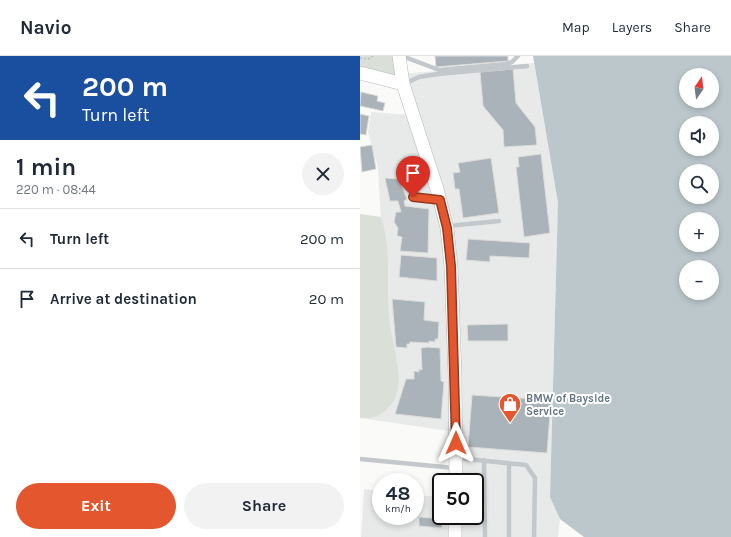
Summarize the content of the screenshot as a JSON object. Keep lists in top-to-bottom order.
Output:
{
  "places": {
    "shop": ["BMW of Bayside Service"]
  },
  "north": "top",
  "page": {
    "header": "Navio",
    "nav": ["Map", "Layers", "Share"],
    "turn": ["200 m", "Turn left"],
    "map_buttons": ["+", "−"],
    "heading": ["1 min", "220 m · 08:44"],
    "list": [
      {
        "name": "Turn left",
        "value": "200 m"
      },
      {
        "name": "Arrive at destination",
        "value": "20 m"
      }
    ],
    "speed": "48 km/h",
    "limit": "50",
    "buttons": ["Exit", "Share"]
  }
}
